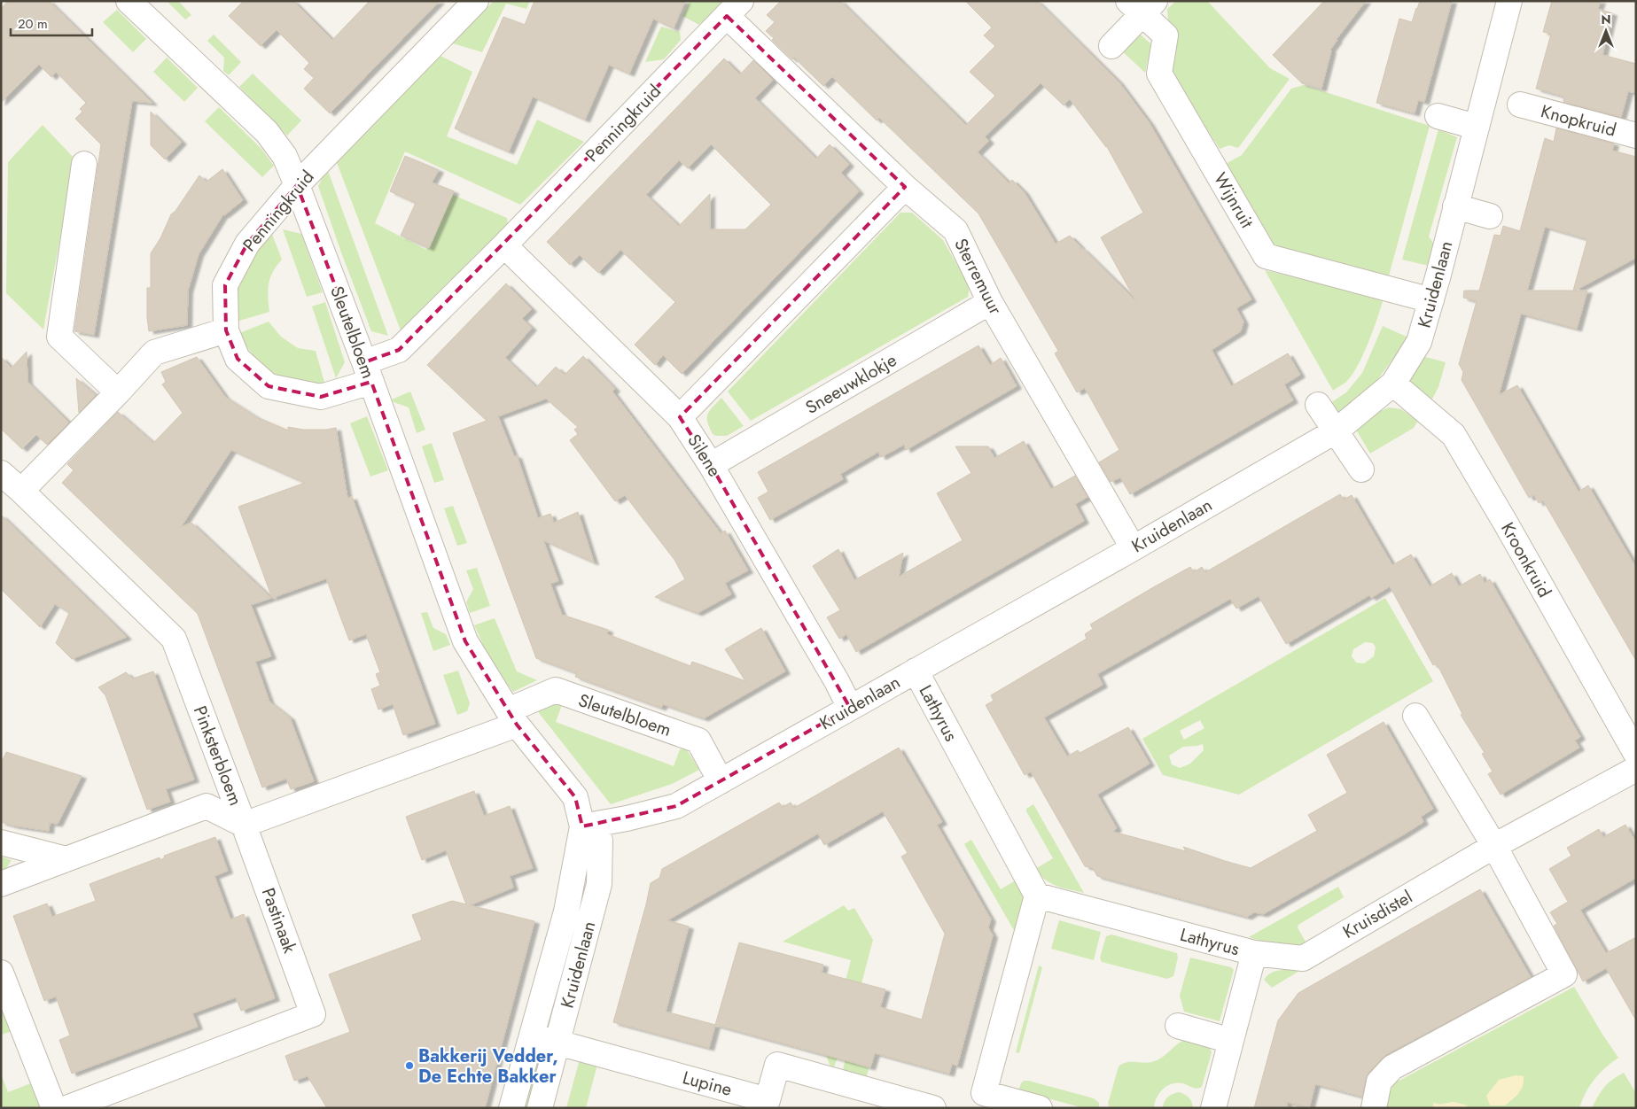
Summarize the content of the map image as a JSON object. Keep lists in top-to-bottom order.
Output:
{
  "streets": {
    "street": [
      "Knopkruid",
      "Penningkruid",
      "Wijnruit",
      "Sterremuur",
      "Kruidenlaan",
      "Sleutelbloem",
      "Sneeuwklokje",
      "Silene",
      "Kroonkruid",
      "Lathyrus",
      "Pinksterbloem",
      "Kruisdistel",
      "Pastinaak",
      "Lupine"
    ]
  },
  "crossings": [
    ["Penningkruid", "Sterremuur"],
    ["Penningkruid", "Sleutelbloem"],
    ["Penningkruid", "Silene"],
    ["Wijnruit", "Kruidenlaan"],
    ["Sterremuur", "Kruidenlaan"],
    ["Sterremuur", "Sneeuwklokje"],
    ["Kruidenlaan", "Sleutelbloem"],
    ["Kruidenlaan", "Silene"],
    ["Kruidenlaan", "Kroonkruid"],
    ["Kruidenlaan", "Lathyrus"],
    ["Kruidenlaan", "Lupine"],
    ["Sleutelbloem", "Pinksterbloem"],
    ["Sneeuwklokje", "Silene"],
    ["Lathyrus", "Kruisdistel"],
    ["Pinksterbloem", "Pastinaak"]
  ],
  "places": ["Bakkerij Vedder, De Echte Bakker"],
  "scale_bar": "20 m",
  "north": "top"
}
